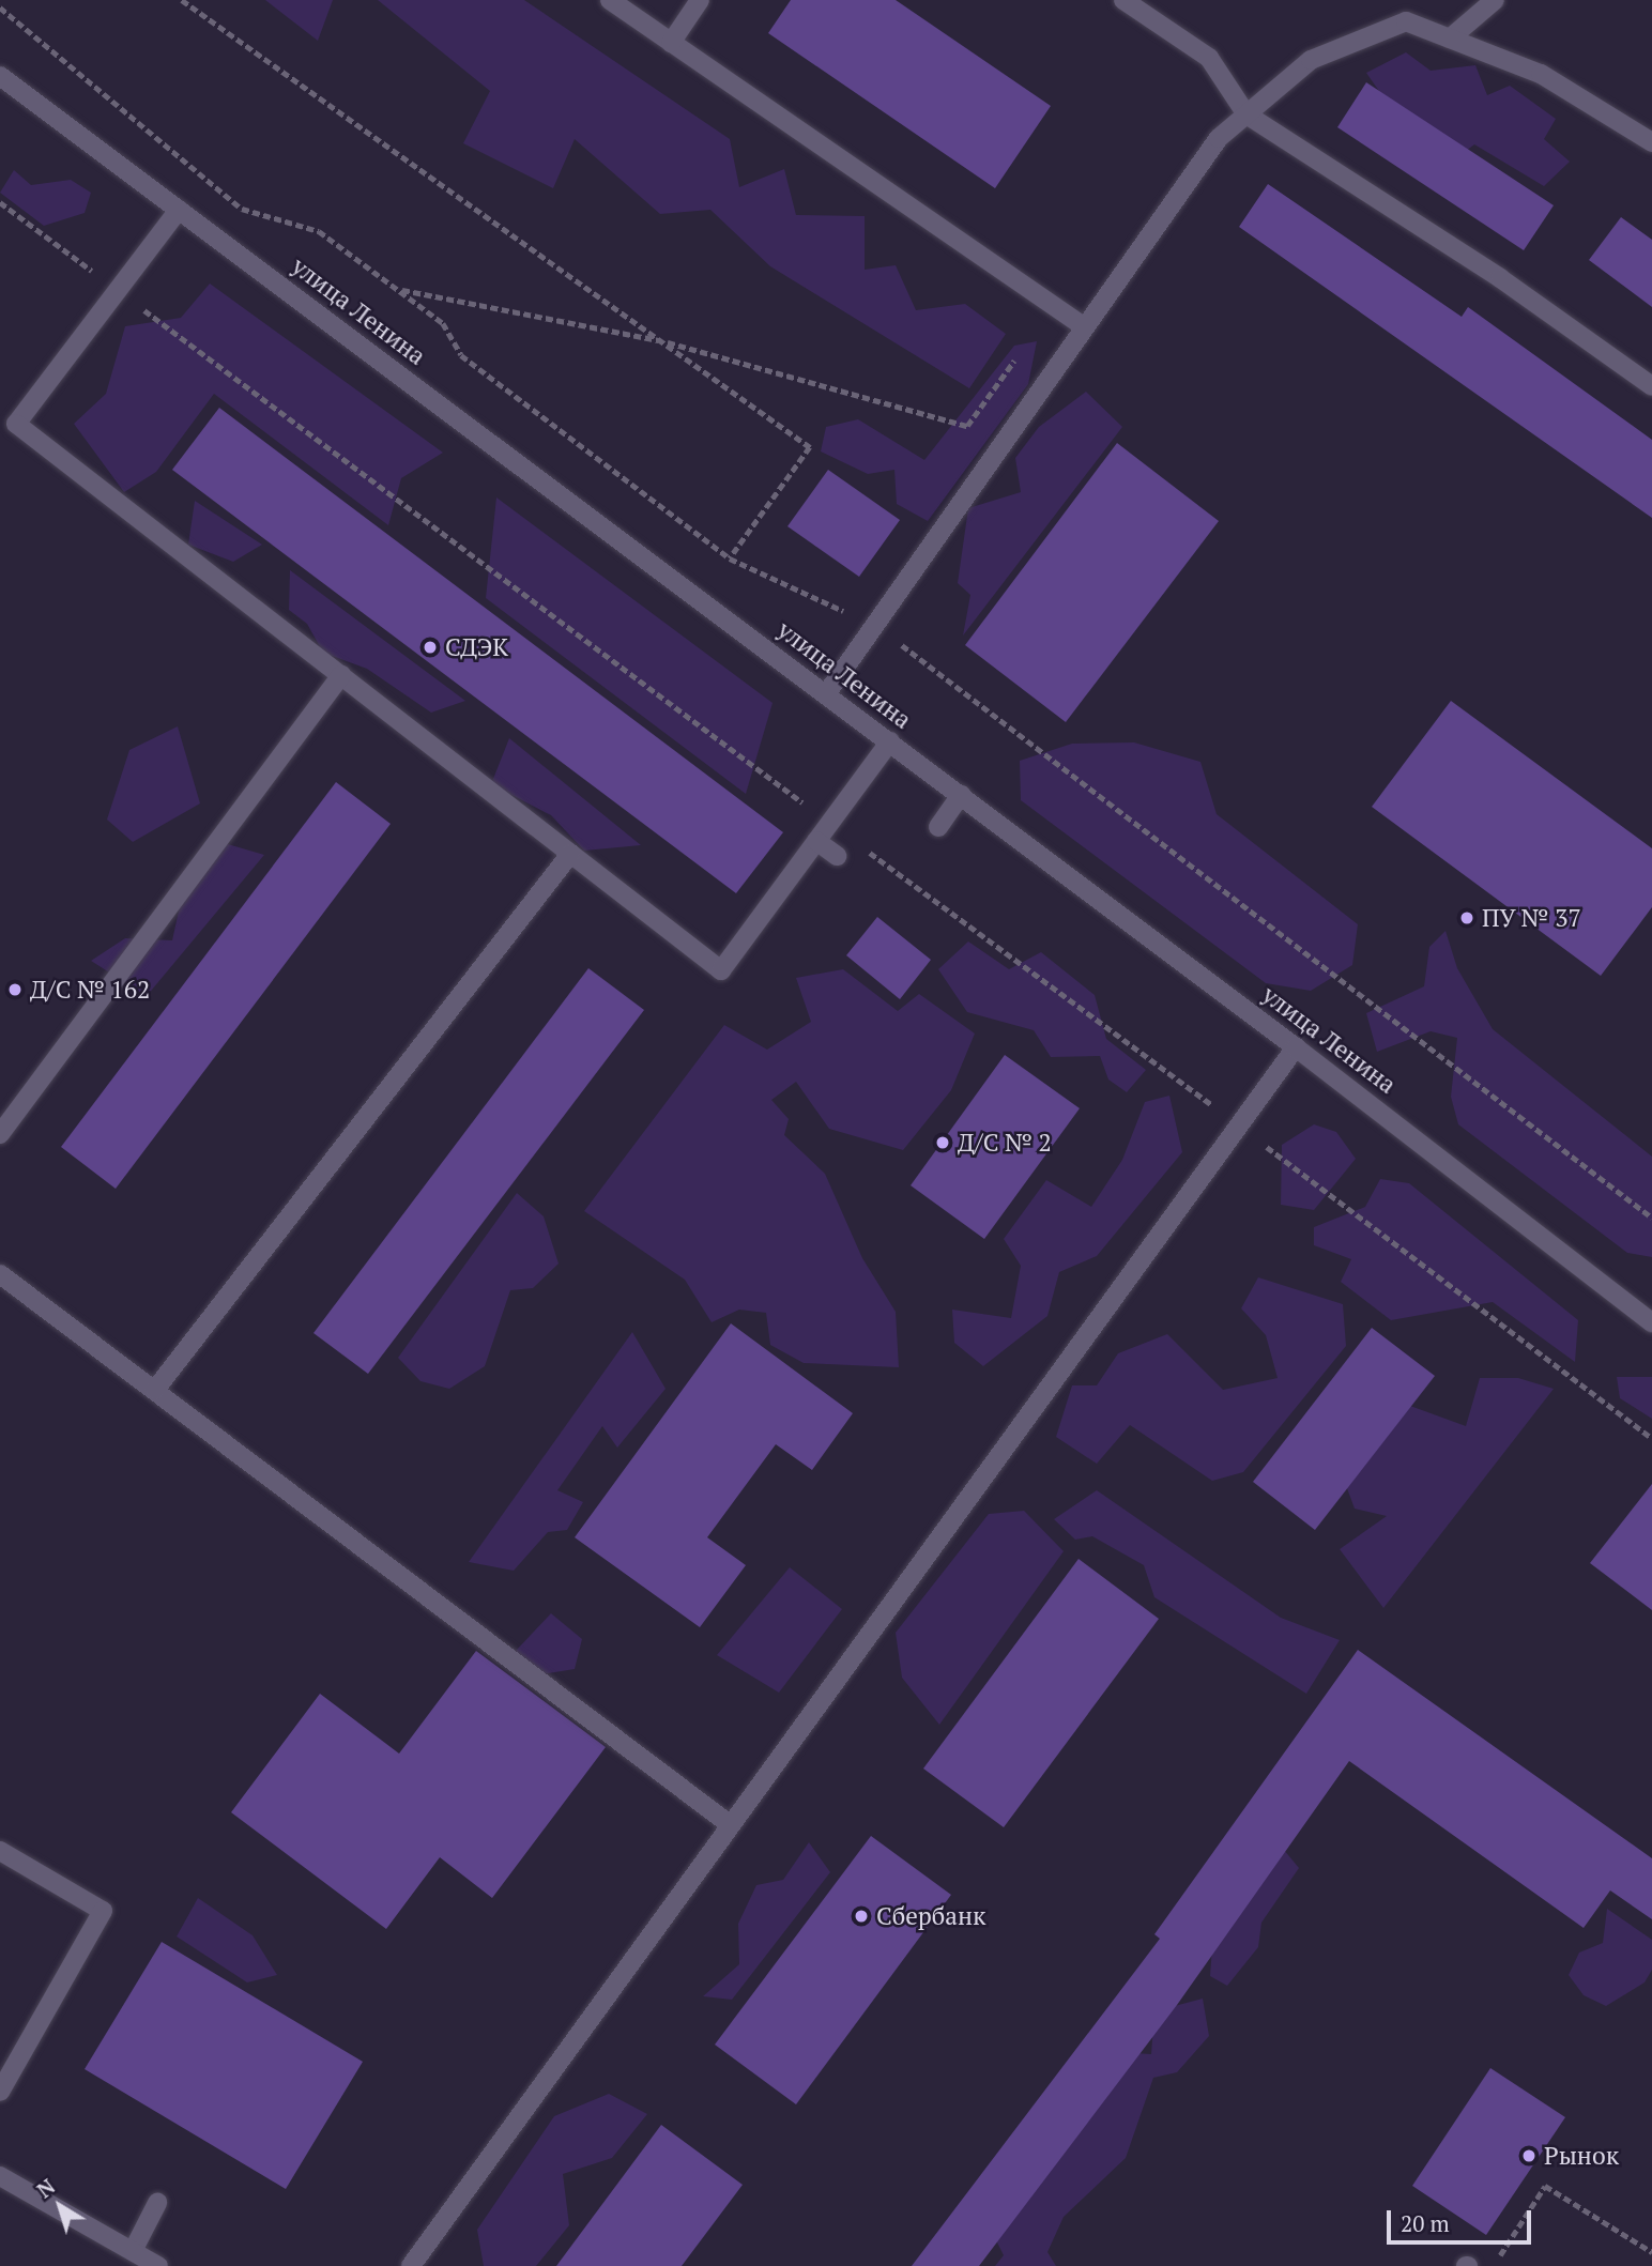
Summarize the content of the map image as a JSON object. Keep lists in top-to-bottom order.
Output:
{
  "streets": {
    "main road": ["улица Ленина"]
  },
  "places": [
    "СДЭК",
    "ПУ № 37",
    "Д/С № 162",
    "Д/С № 2",
    "Сбербанк",
    "Рынок"
  ],
  "scale_bar": "20 m",
  "north": "top left"
}
